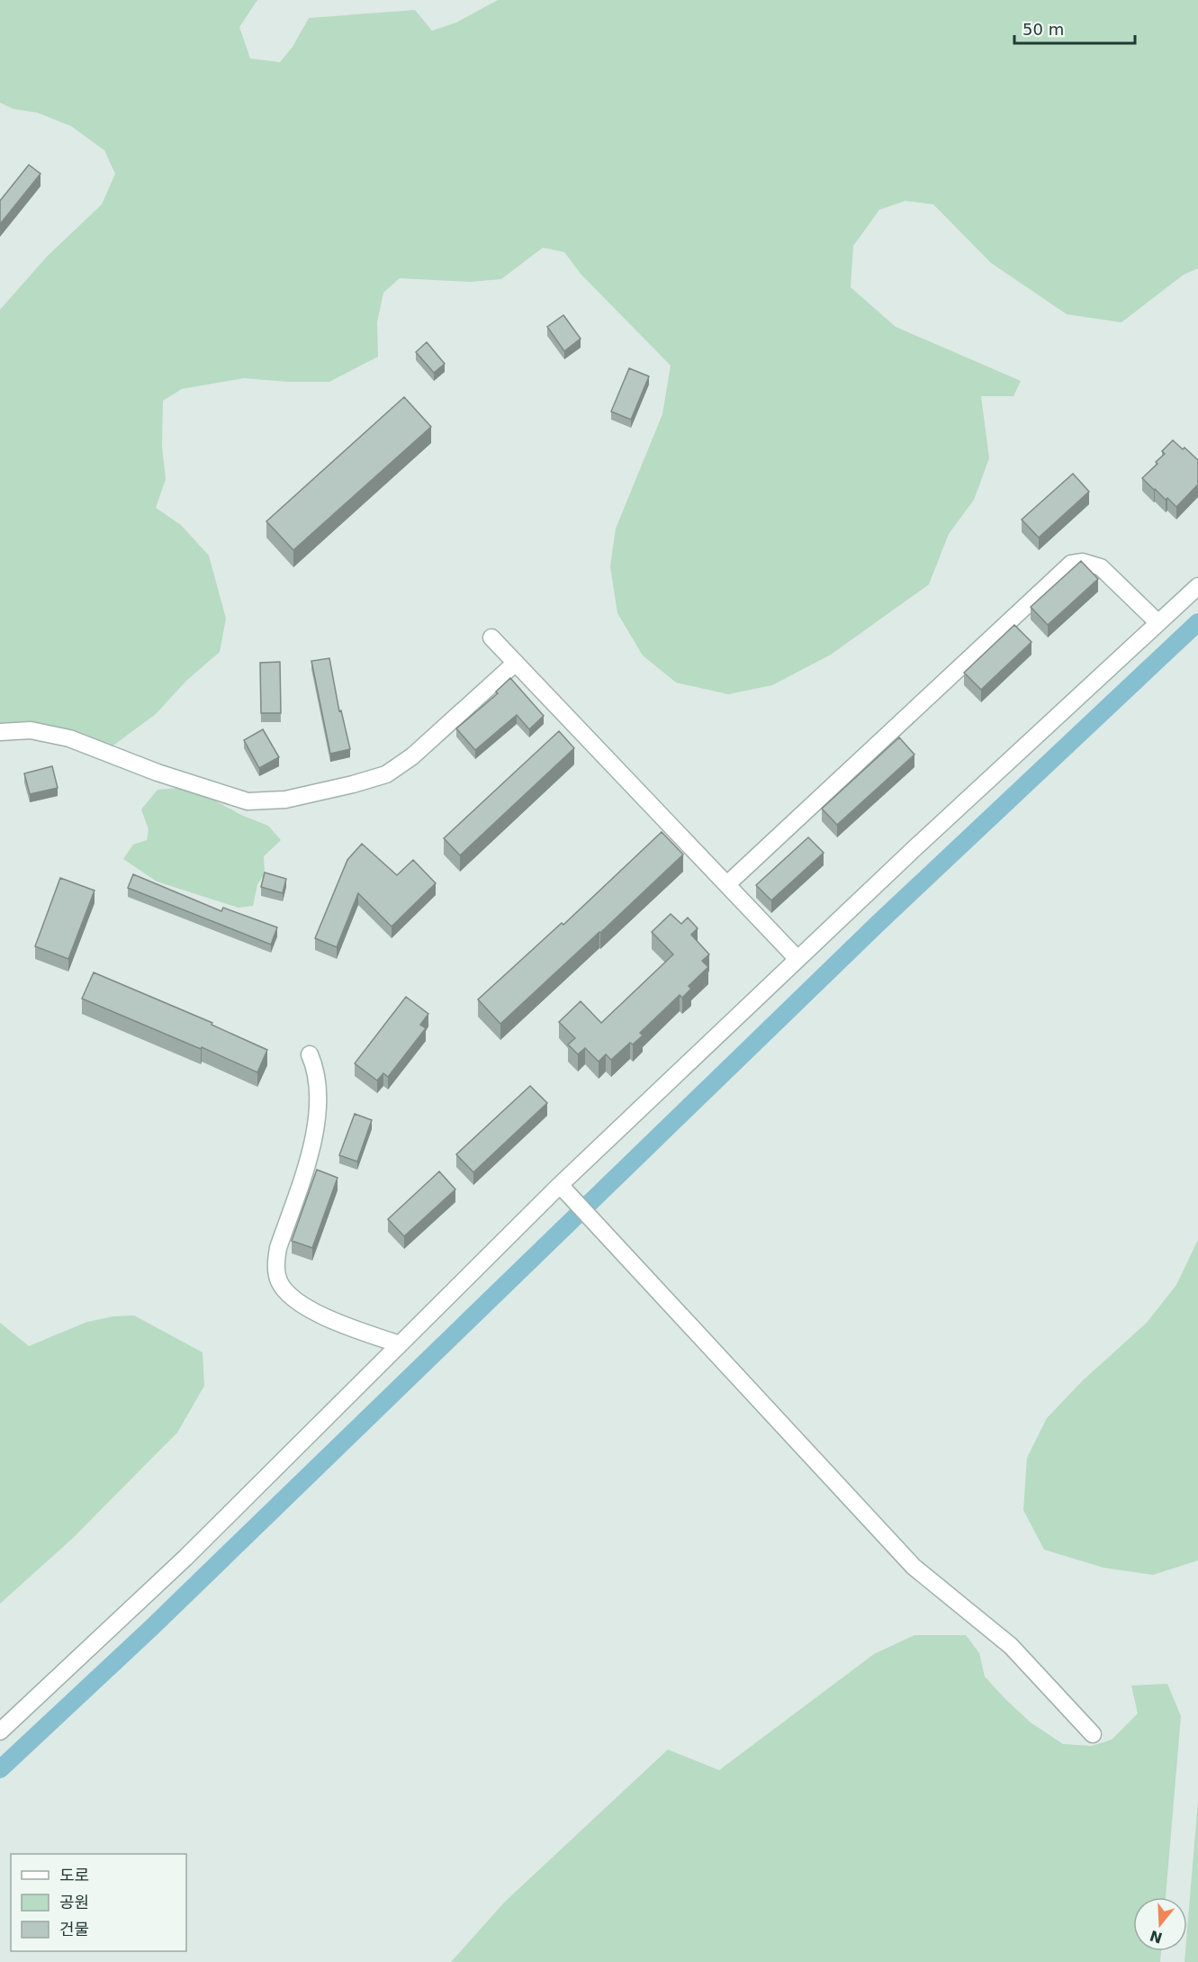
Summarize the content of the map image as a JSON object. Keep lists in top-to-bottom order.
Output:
{
  "legend": ["도로", "공원", "건물"],
  "scale_bar": "50 m",
  "north": "bottom"
}
